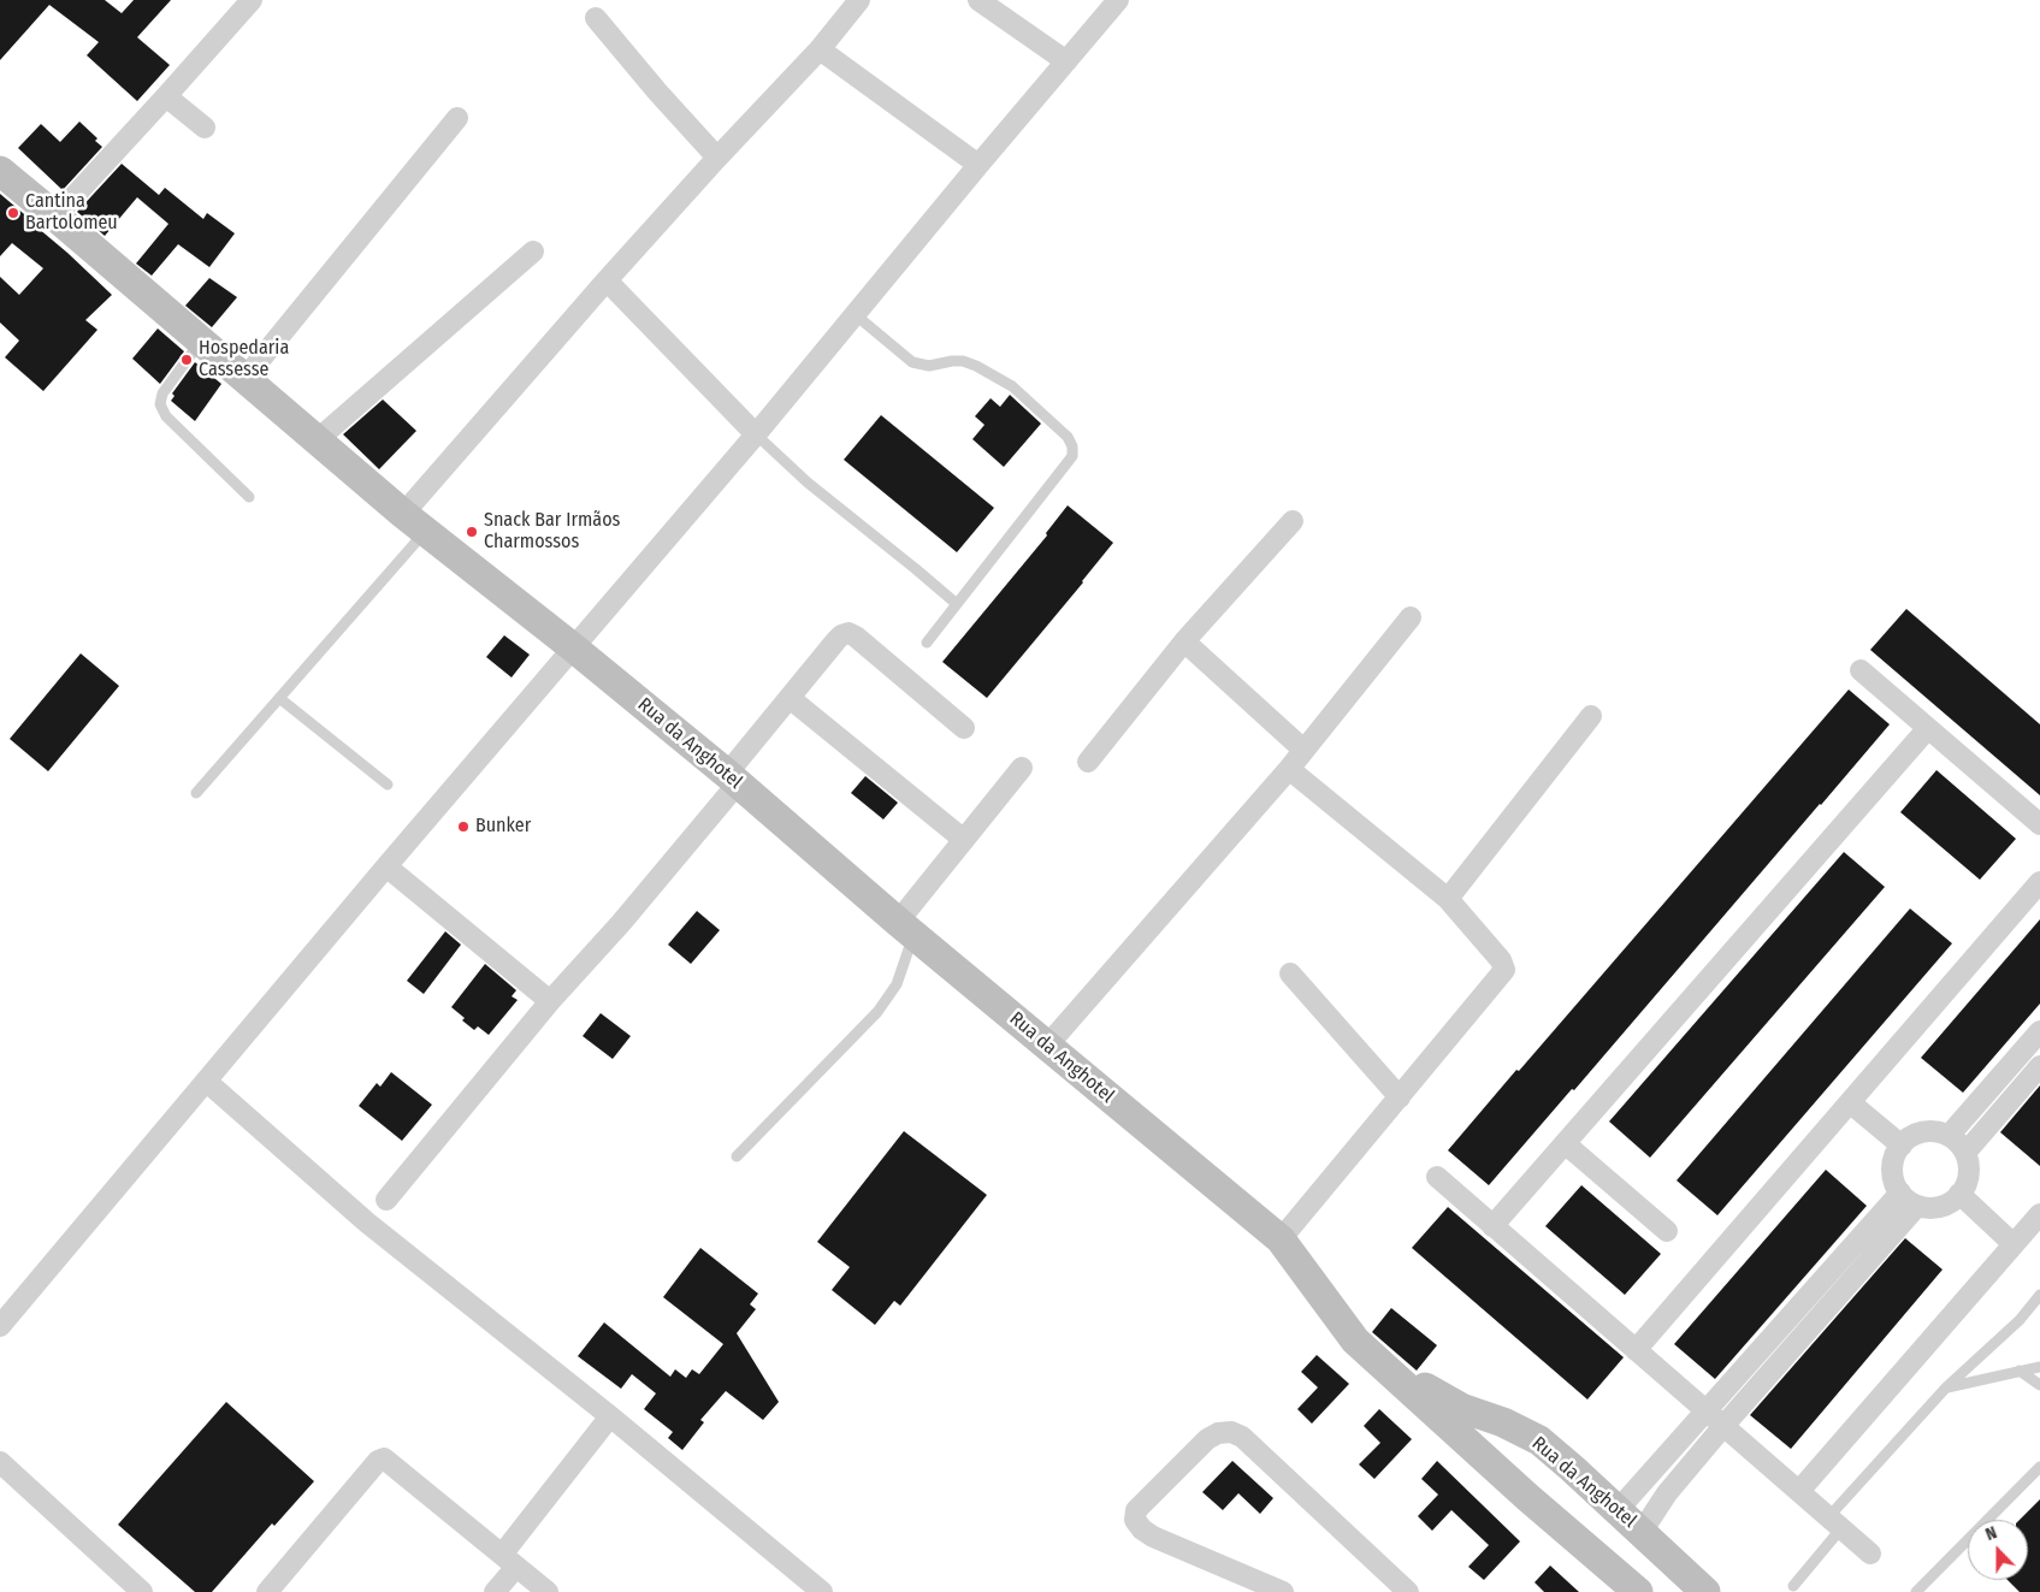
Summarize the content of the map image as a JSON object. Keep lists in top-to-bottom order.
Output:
{
  "streets": {
    "main road": ["Rua da Anghotel"]
  },
  "places": [
    "Cantina Bartolomeu",
    "Hospedaria Cassesse",
    "Snack Bar Irmãos Charmossos",
    "Bunker"
  ],
  "north": "top"
}
